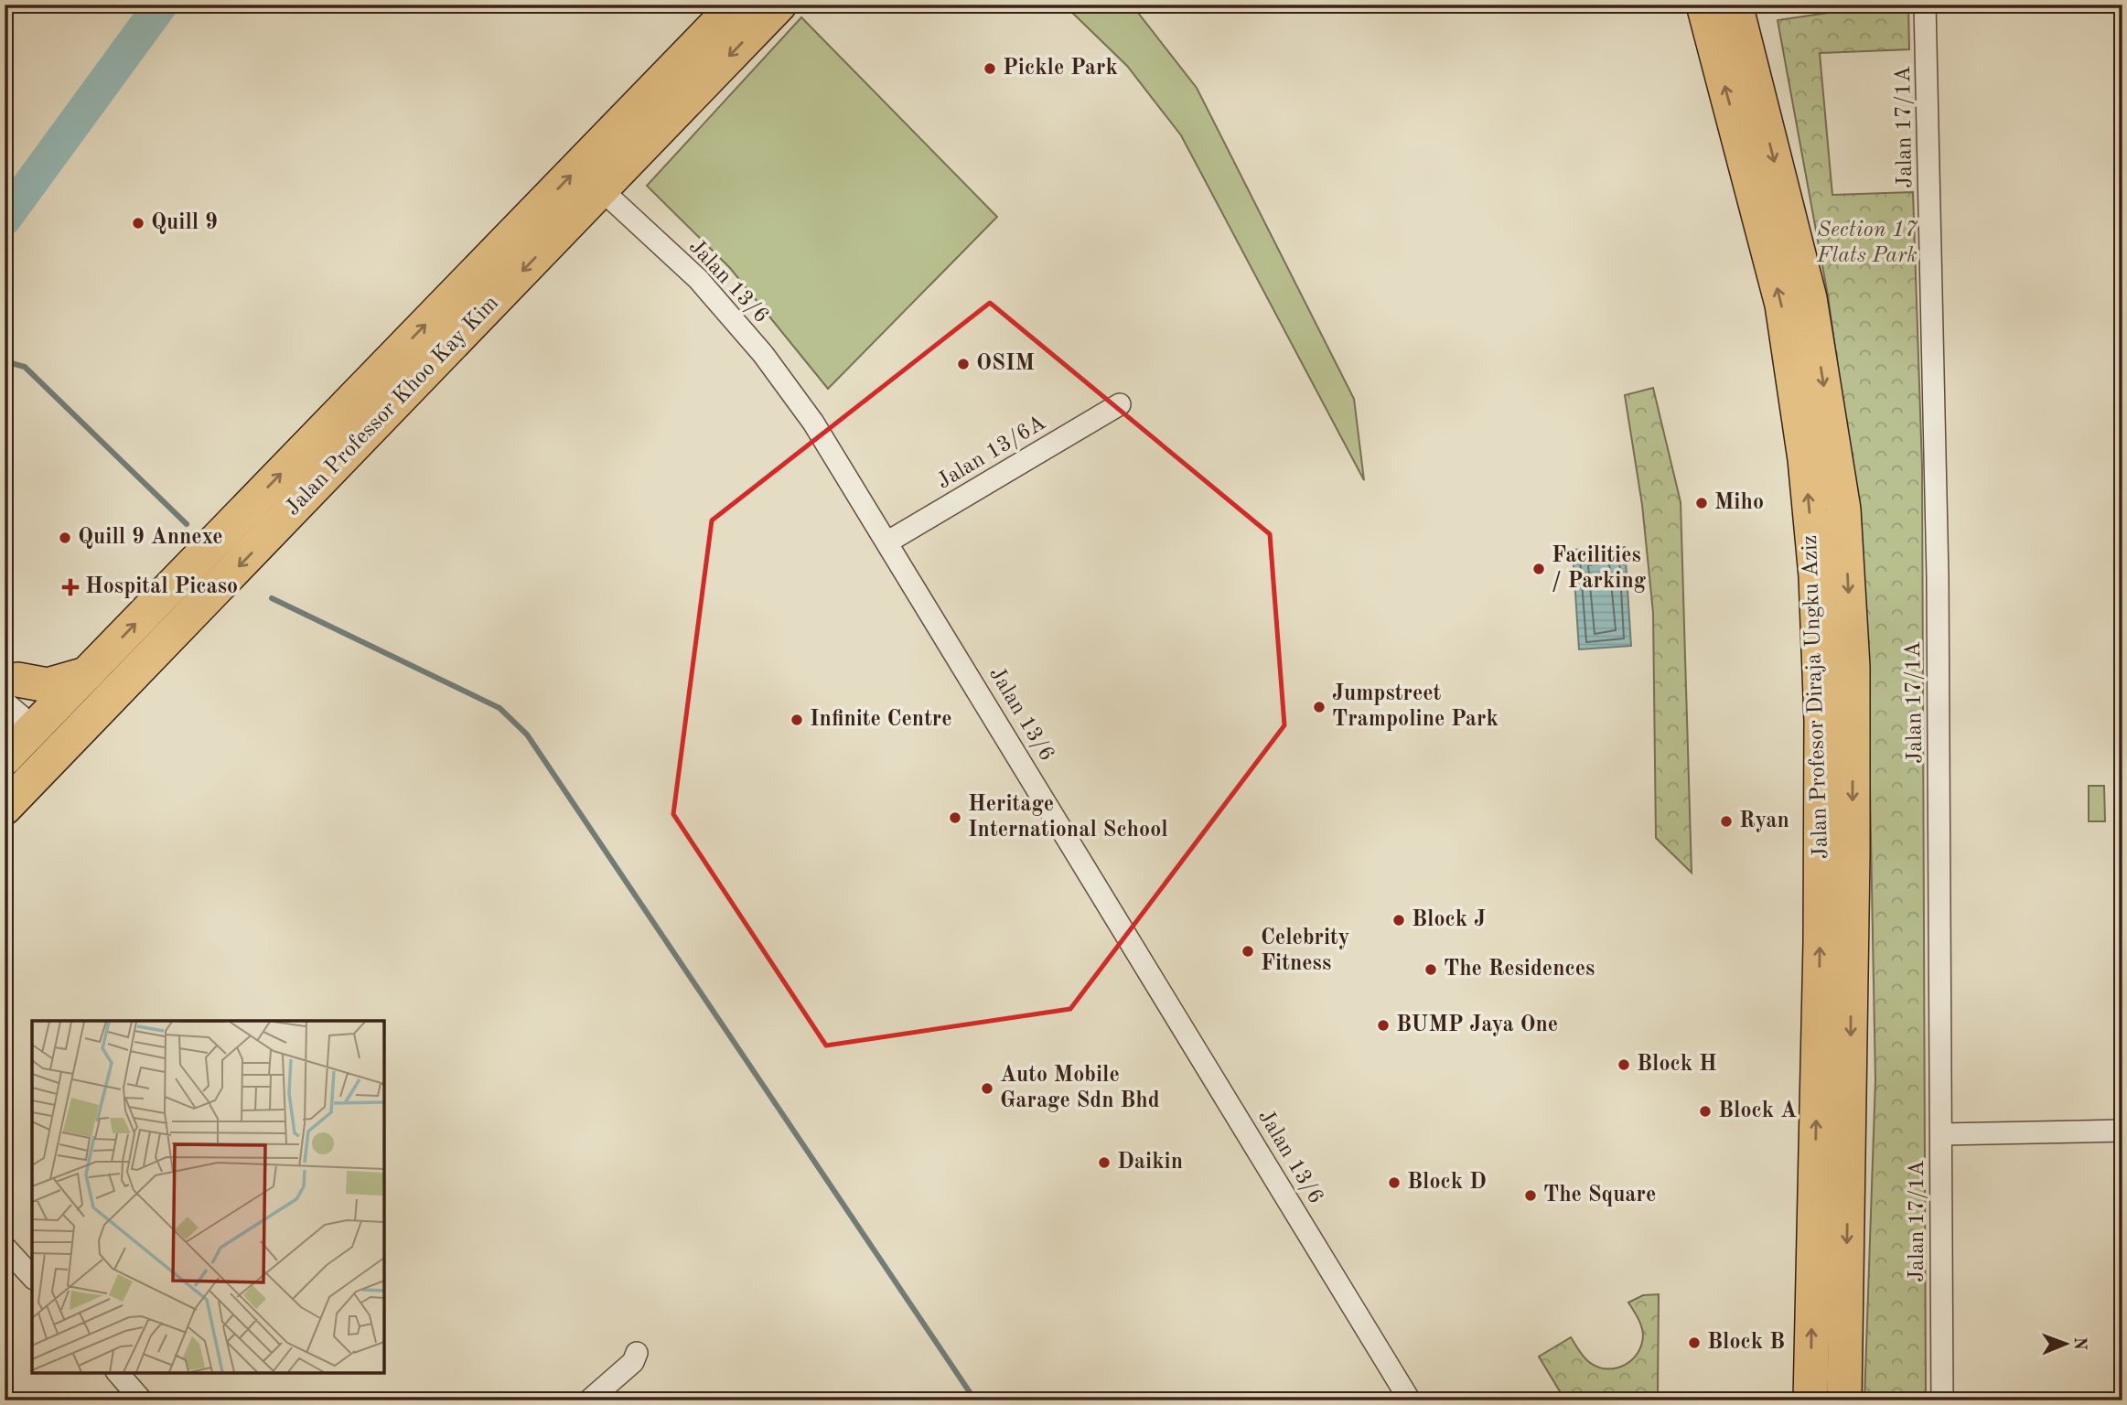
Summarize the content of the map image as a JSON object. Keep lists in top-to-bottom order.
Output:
{
  "streets": {
    "main road": ["Jalan Professor Khoo Kay Kim", "Jalan Profesor Diraja Ungku Aziz"],
    "street": ["Jalan 17/1A", "Jalan 13/6", "Jalan 13/6A"]
  },
  "crossings": [
    ["Jalan 13/6", "Jalan Professor Khoo Kay Kim"],
    ["Jalan 13/6", "Jalan 13/6A"]
  ],
  "parks": ["Section 17 Flats Park"],
  "places": {
    "other": [
      "Pickle Park",
      "Quill 9",
      "OSIM",
      "Miho",
      "Quill 9 Annexe",
      "Facilities / Parking",
      "Jumpstreet Trampoline Park",
      "Infinite Centre",
      "Heritage International School",
      "Ryan",
      "Block J",
      "Celebrity Fitness",
      "The Residences",
      "BUMP Jaya One",
      "Block H",
      "Auto Mobile Garage Sdn Bhd",
      "Block A",
      "Daikin",
      "Block D",
      "The Square",
      "Block B"
    ],
    "health": ["Hospital Picaso"]
  },
  "north": "right"
}
